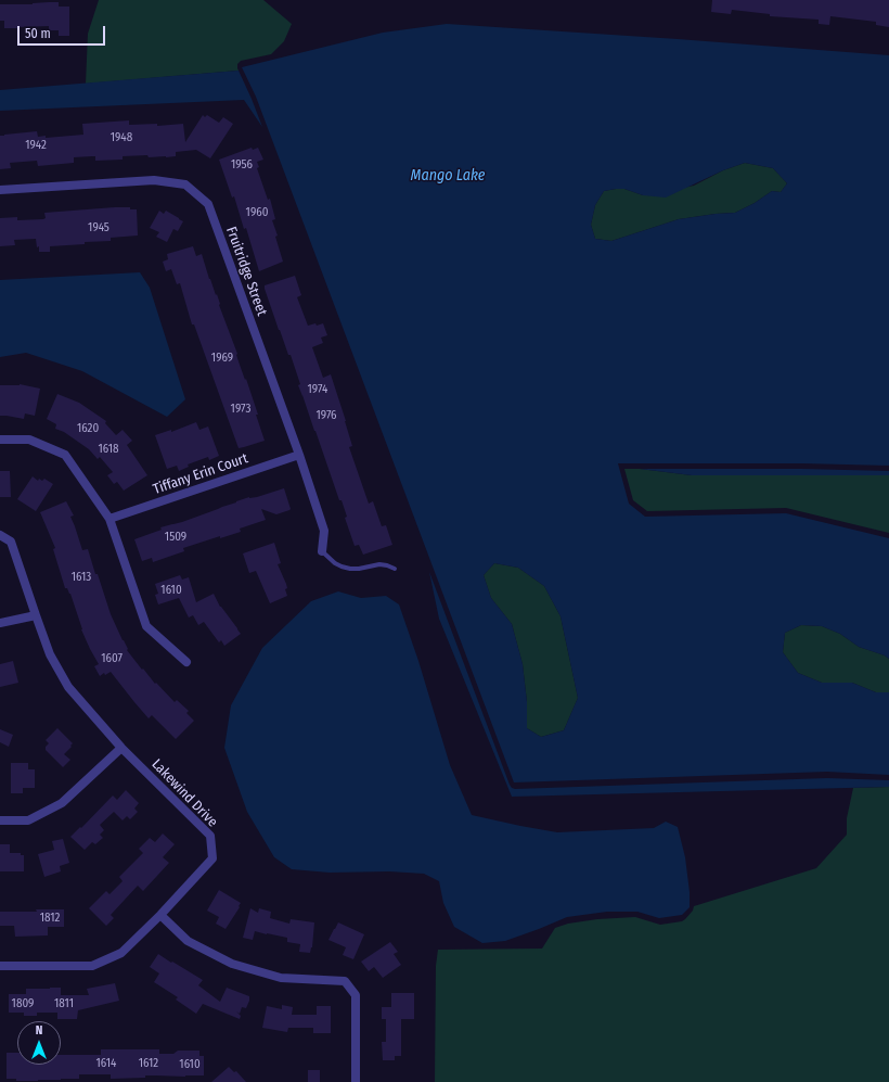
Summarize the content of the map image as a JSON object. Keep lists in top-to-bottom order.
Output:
{
  "streets": {
    "street": ["Fruitridge Street", "Tiffany Erin Court", "Lakewind Drive"]
  },
  "crossings": [
    ["Fruitridge Street", "Tiffany Erin Court"]
  ],
  "water": ["Mango Lake"],
  "house_numbers": [
    "1948",
    "1942",
    "1956",
    "1960",
    "1945",
    "1969",
    "1974",
    "1973",
    "1976",
    "1620",
    "1618",
    "1509",
    "1613",
    "1610",
    "1607",
    "1812",
    "1809",
    "1811",
    "1614",
    "1612",
    "1610"
  ],
  "scale_bar": "50 m",
  "north": "top"
}
